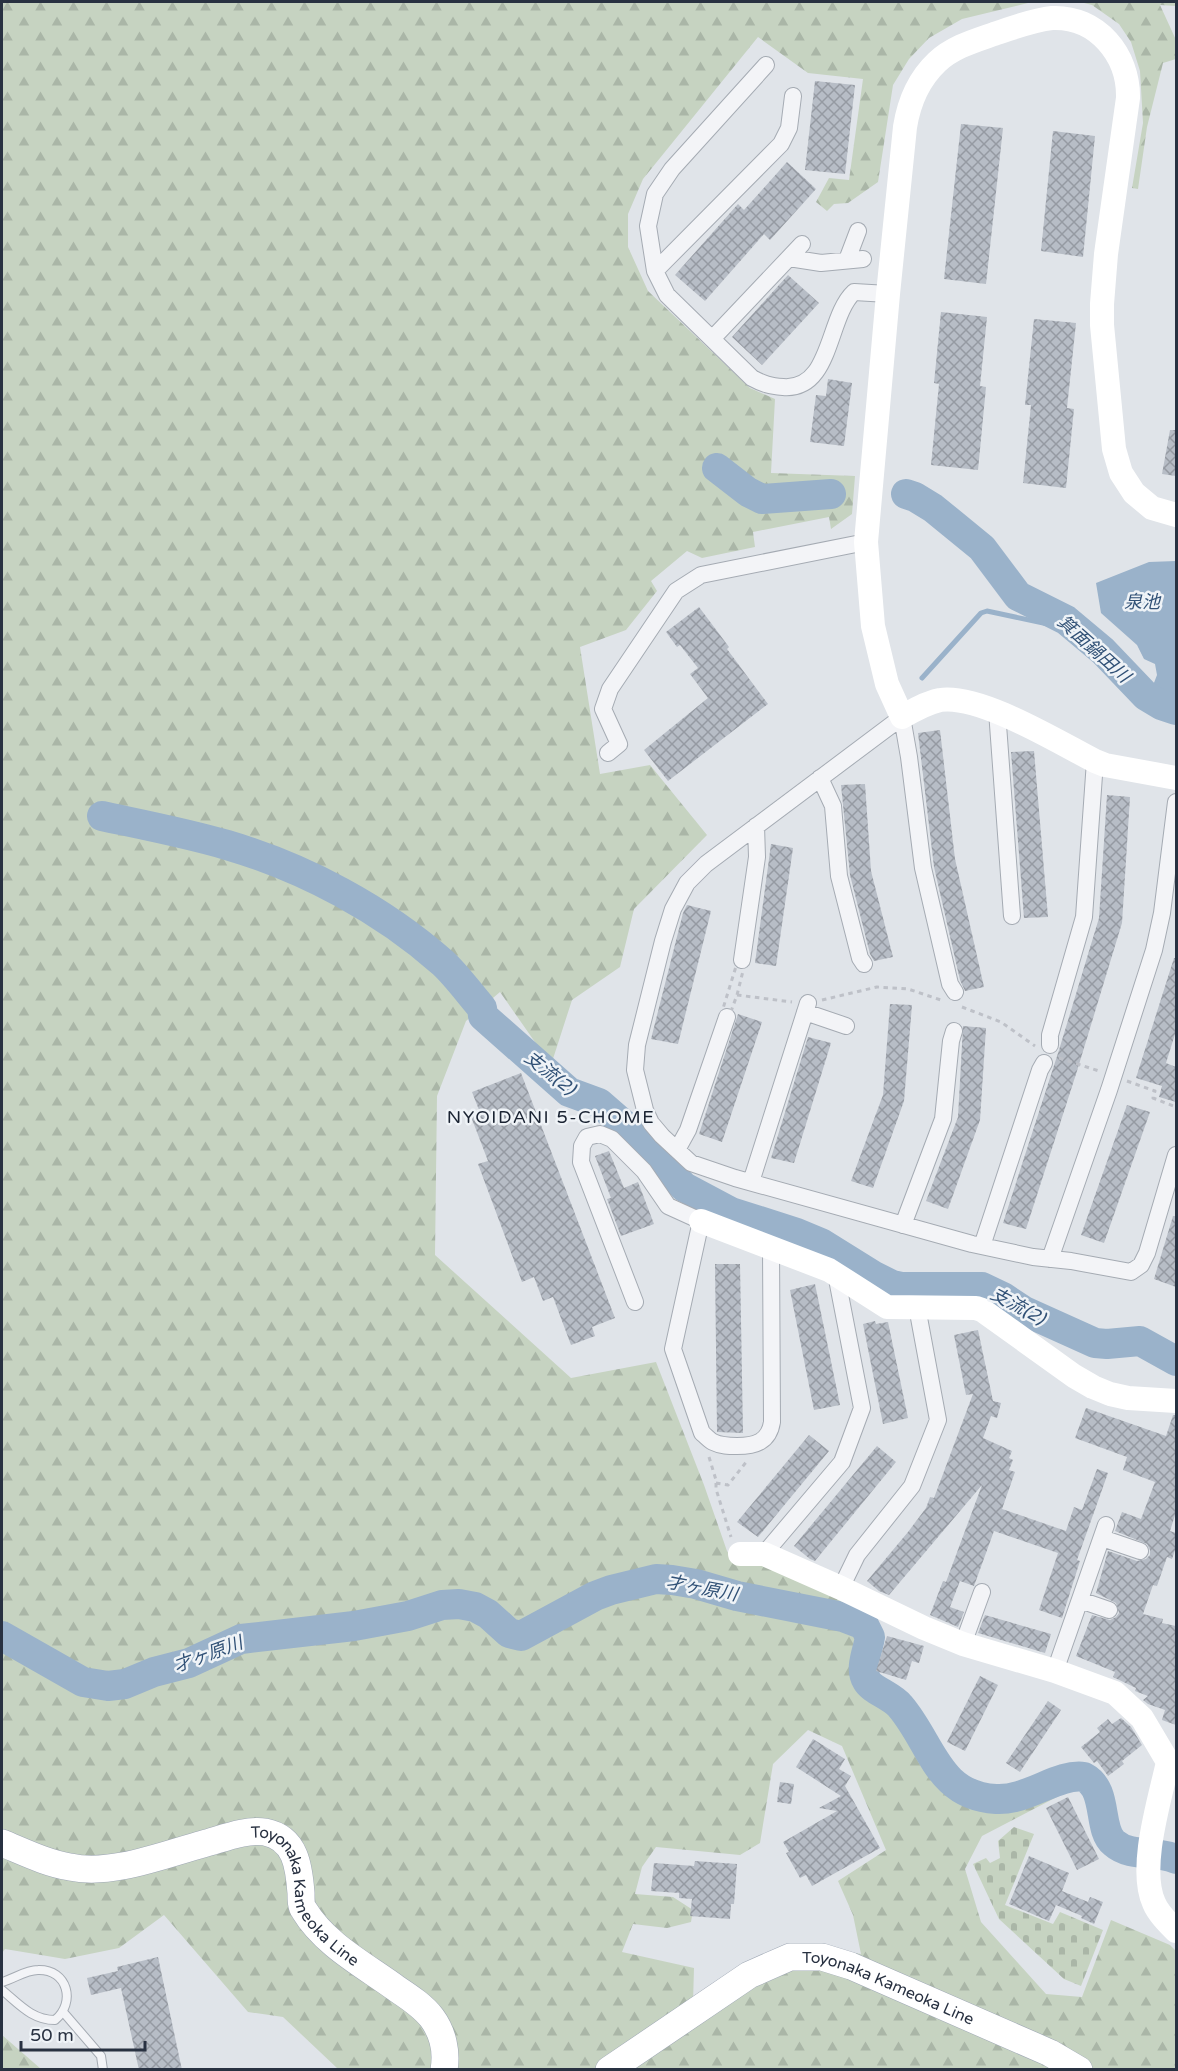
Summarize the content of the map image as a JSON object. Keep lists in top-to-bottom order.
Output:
{
  "streets": {
    "main road": ["Toyonaka Kameoka Line"]
  },
  "districts": ["NYOIDANI 5-CHOME"],
  "water": [
    "泉池",
    "箕面鍋田川",
    "支流(2)",
    "才ヶ原川"
  ],
  "scale_bar": "50 m"
}
